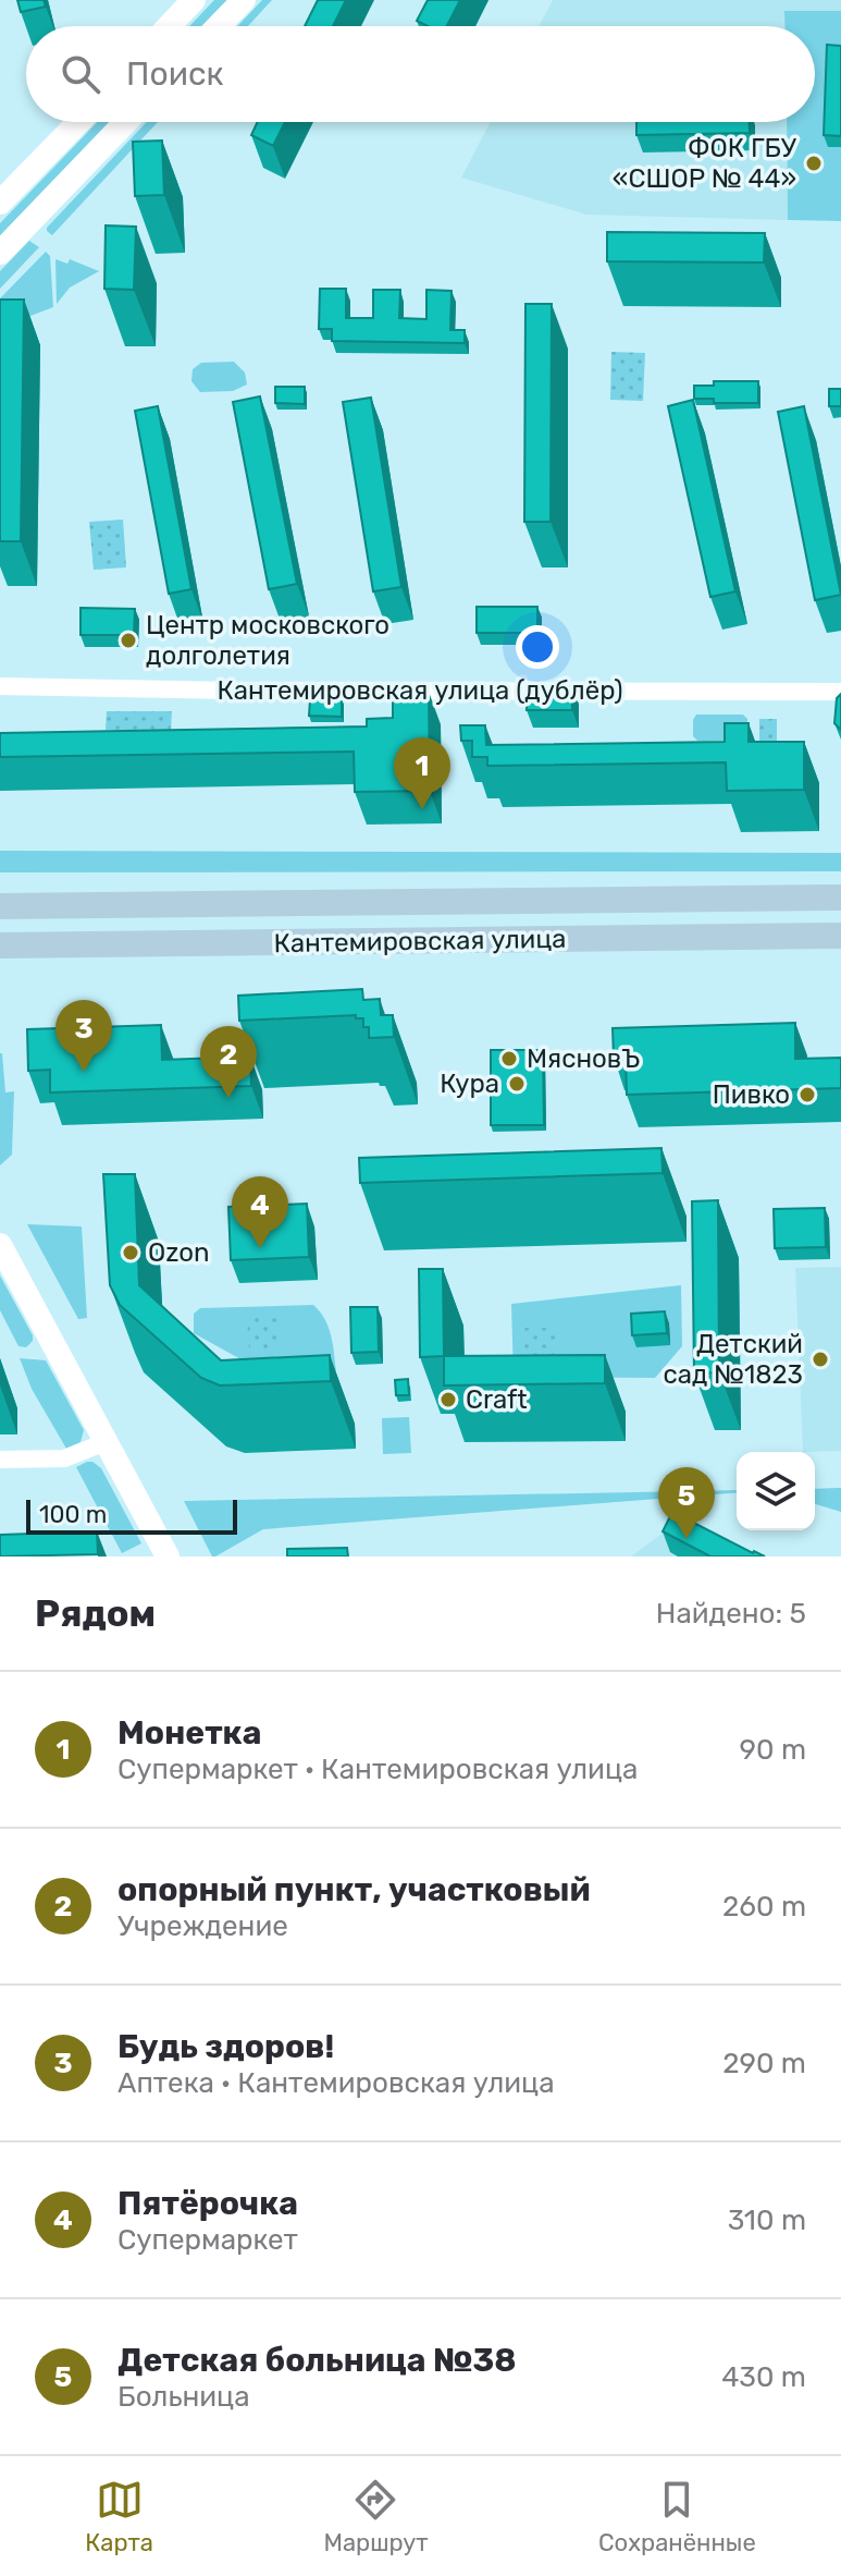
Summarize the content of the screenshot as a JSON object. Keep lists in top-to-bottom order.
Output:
{
  "streets": {
    "main road": ["Кантемировская улица"],
    "street": ["Кантемировская улица (дублёр)"]
  },
  "places": [
    "ФОК ГБУ «СШОР № 44»",
    "Центр московского долголетия",
    "МясновЪ",
    "Кура",
    "Пивко",
    "Ozon",
    "Детский сад №1823",
    "Craft"
  ],
  "scale_bar": "100 m",
  "page": {
    "search": "Поиск",
    "pins": [
      "1",
      "3",
      "2",
      "4",
      "5"
    ],
    "scale": "100 m",
    "heading": ["Рядом", "Найдено: 5"],
    "list": [
      {
        "mark": "1",
        "name": "Монетка",
        "note": "Супермаркет · Кантемировская улица",
        "value": "90 m"
      },
      {
        "mark": "2",
        "name": "опорный пункт, участковый",
        "note": "Учреждение",
        "value": "260 m"
      },
      {
        "mark": "3",
        "name": "Будь здоров!",
        "note": "Аптека · Кантемировская улица",
        "value": "290 m"
      },
      {
        "mark": "4",
        "name": "Пятёрочка",
        "note": "Супермаркет",
        "value": "310 m"
      },
      {
        "mark": "5",
        "name": "Детская больница №38",
        "note": "Больница",
        "value": "430 m"
      }
    ],
    "nav": ["Карта", "Маршрут", "Сохранённые"]
  }
}
